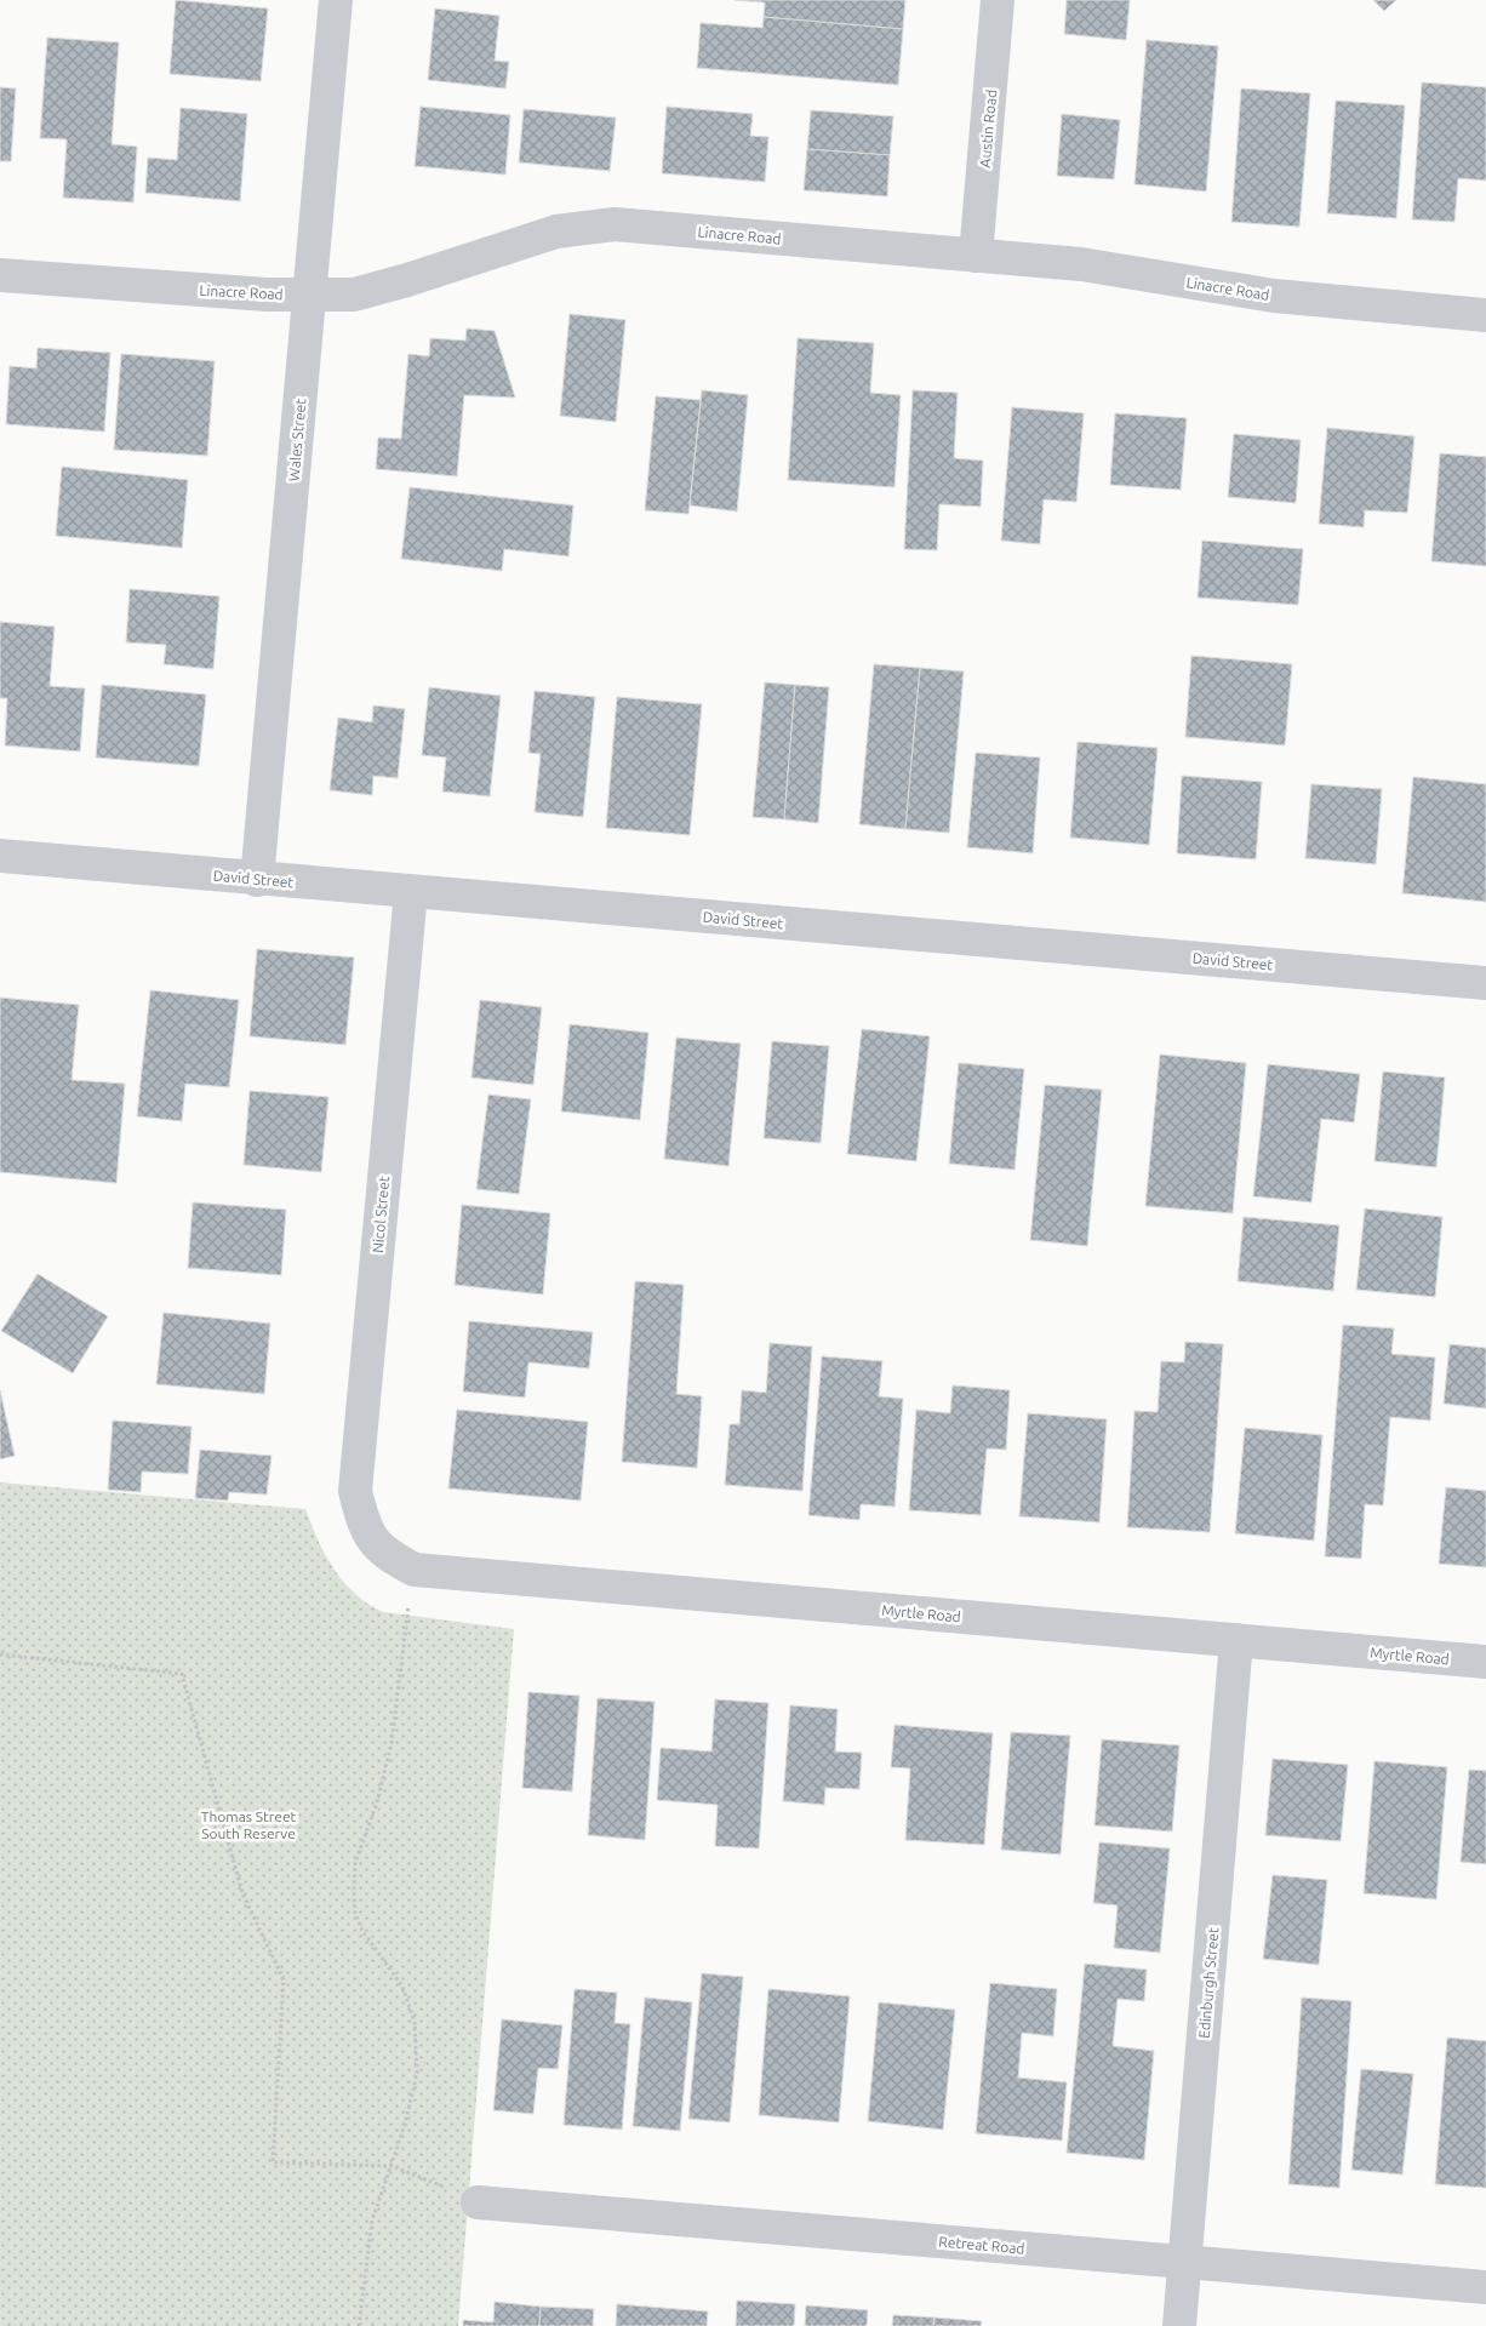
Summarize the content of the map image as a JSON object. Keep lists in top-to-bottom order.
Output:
{
  "streets": {
    "street": [
      "Austin Road",
      "Linacre Road",
      "Wales Street",
      "David Street",
      "Nicol Street",
      "Myrtle Road",
      "Edinburgh Street",
      "Retreat Road"
    ]
  },
  "crossings": [
    ["Austin Road", "Linacre Road"],
    ["Linacre Road", "Wales Street"],
    ["Wales Street", "David Street"],
    ["David Street", "Nicol Street"],
    ["Nicol Street", "Myrtle Road"],
    ["Myrtle Road", "Edinburgh Street"],
    ["Edinburgh Street", "Retreat Road"]
  ],
  "parks": ["Thomas Street South Reserve"]
}
